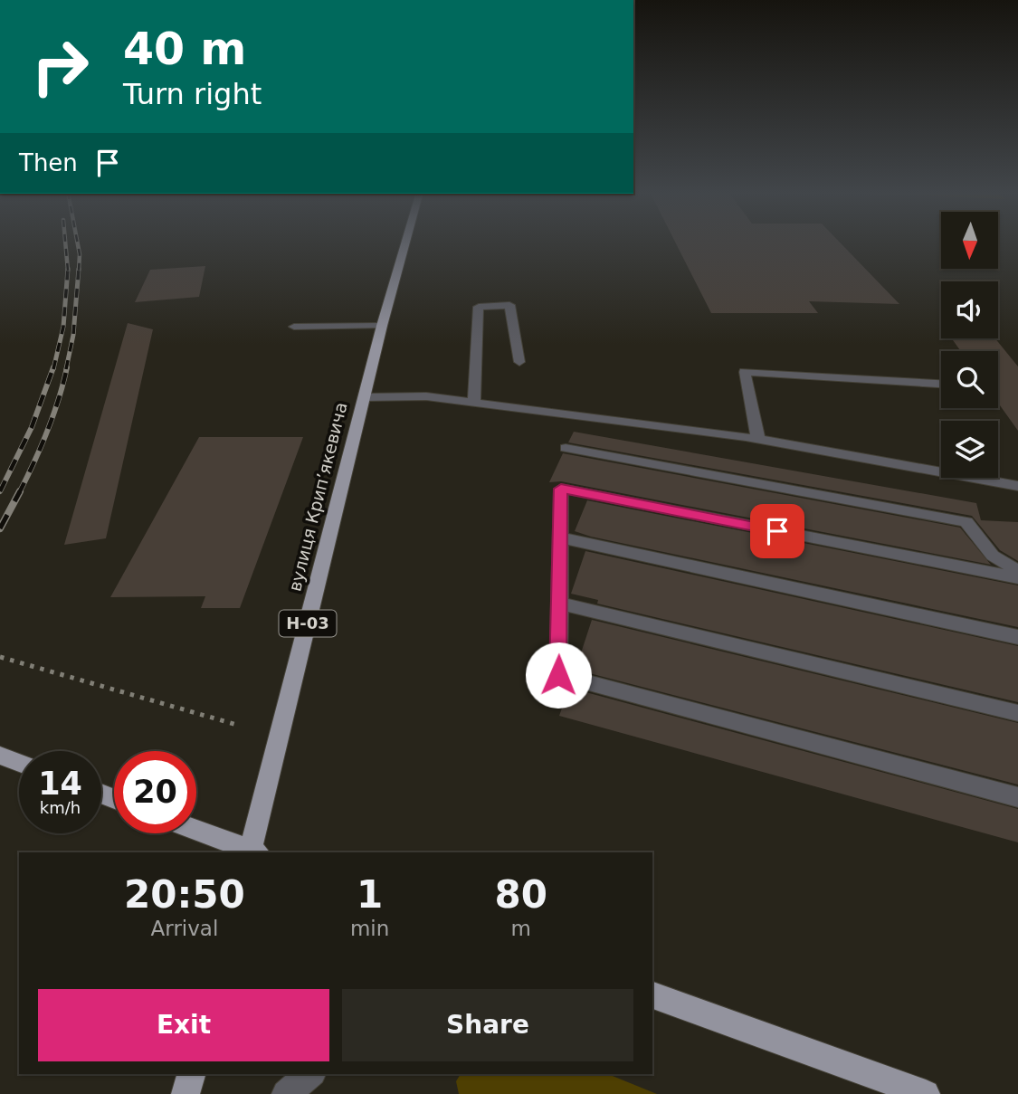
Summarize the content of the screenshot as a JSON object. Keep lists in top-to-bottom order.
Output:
{
  "streets": {
    "main road": ["вулиця Крипʼякевича", "Н-03"]
  },
  "north": "bottom",
  "page": {
    "turn": ["40 m", "Turn right"],
    "then": "Then",
    "speed": "14 km/h",
    "limit": "20",
    "eta": [
      "20:50",
      "Arrival",
      "1",
      "min",
      "80",
      "m"
    ],
    "buttons": ["Exit", "Share"]
  }
}
